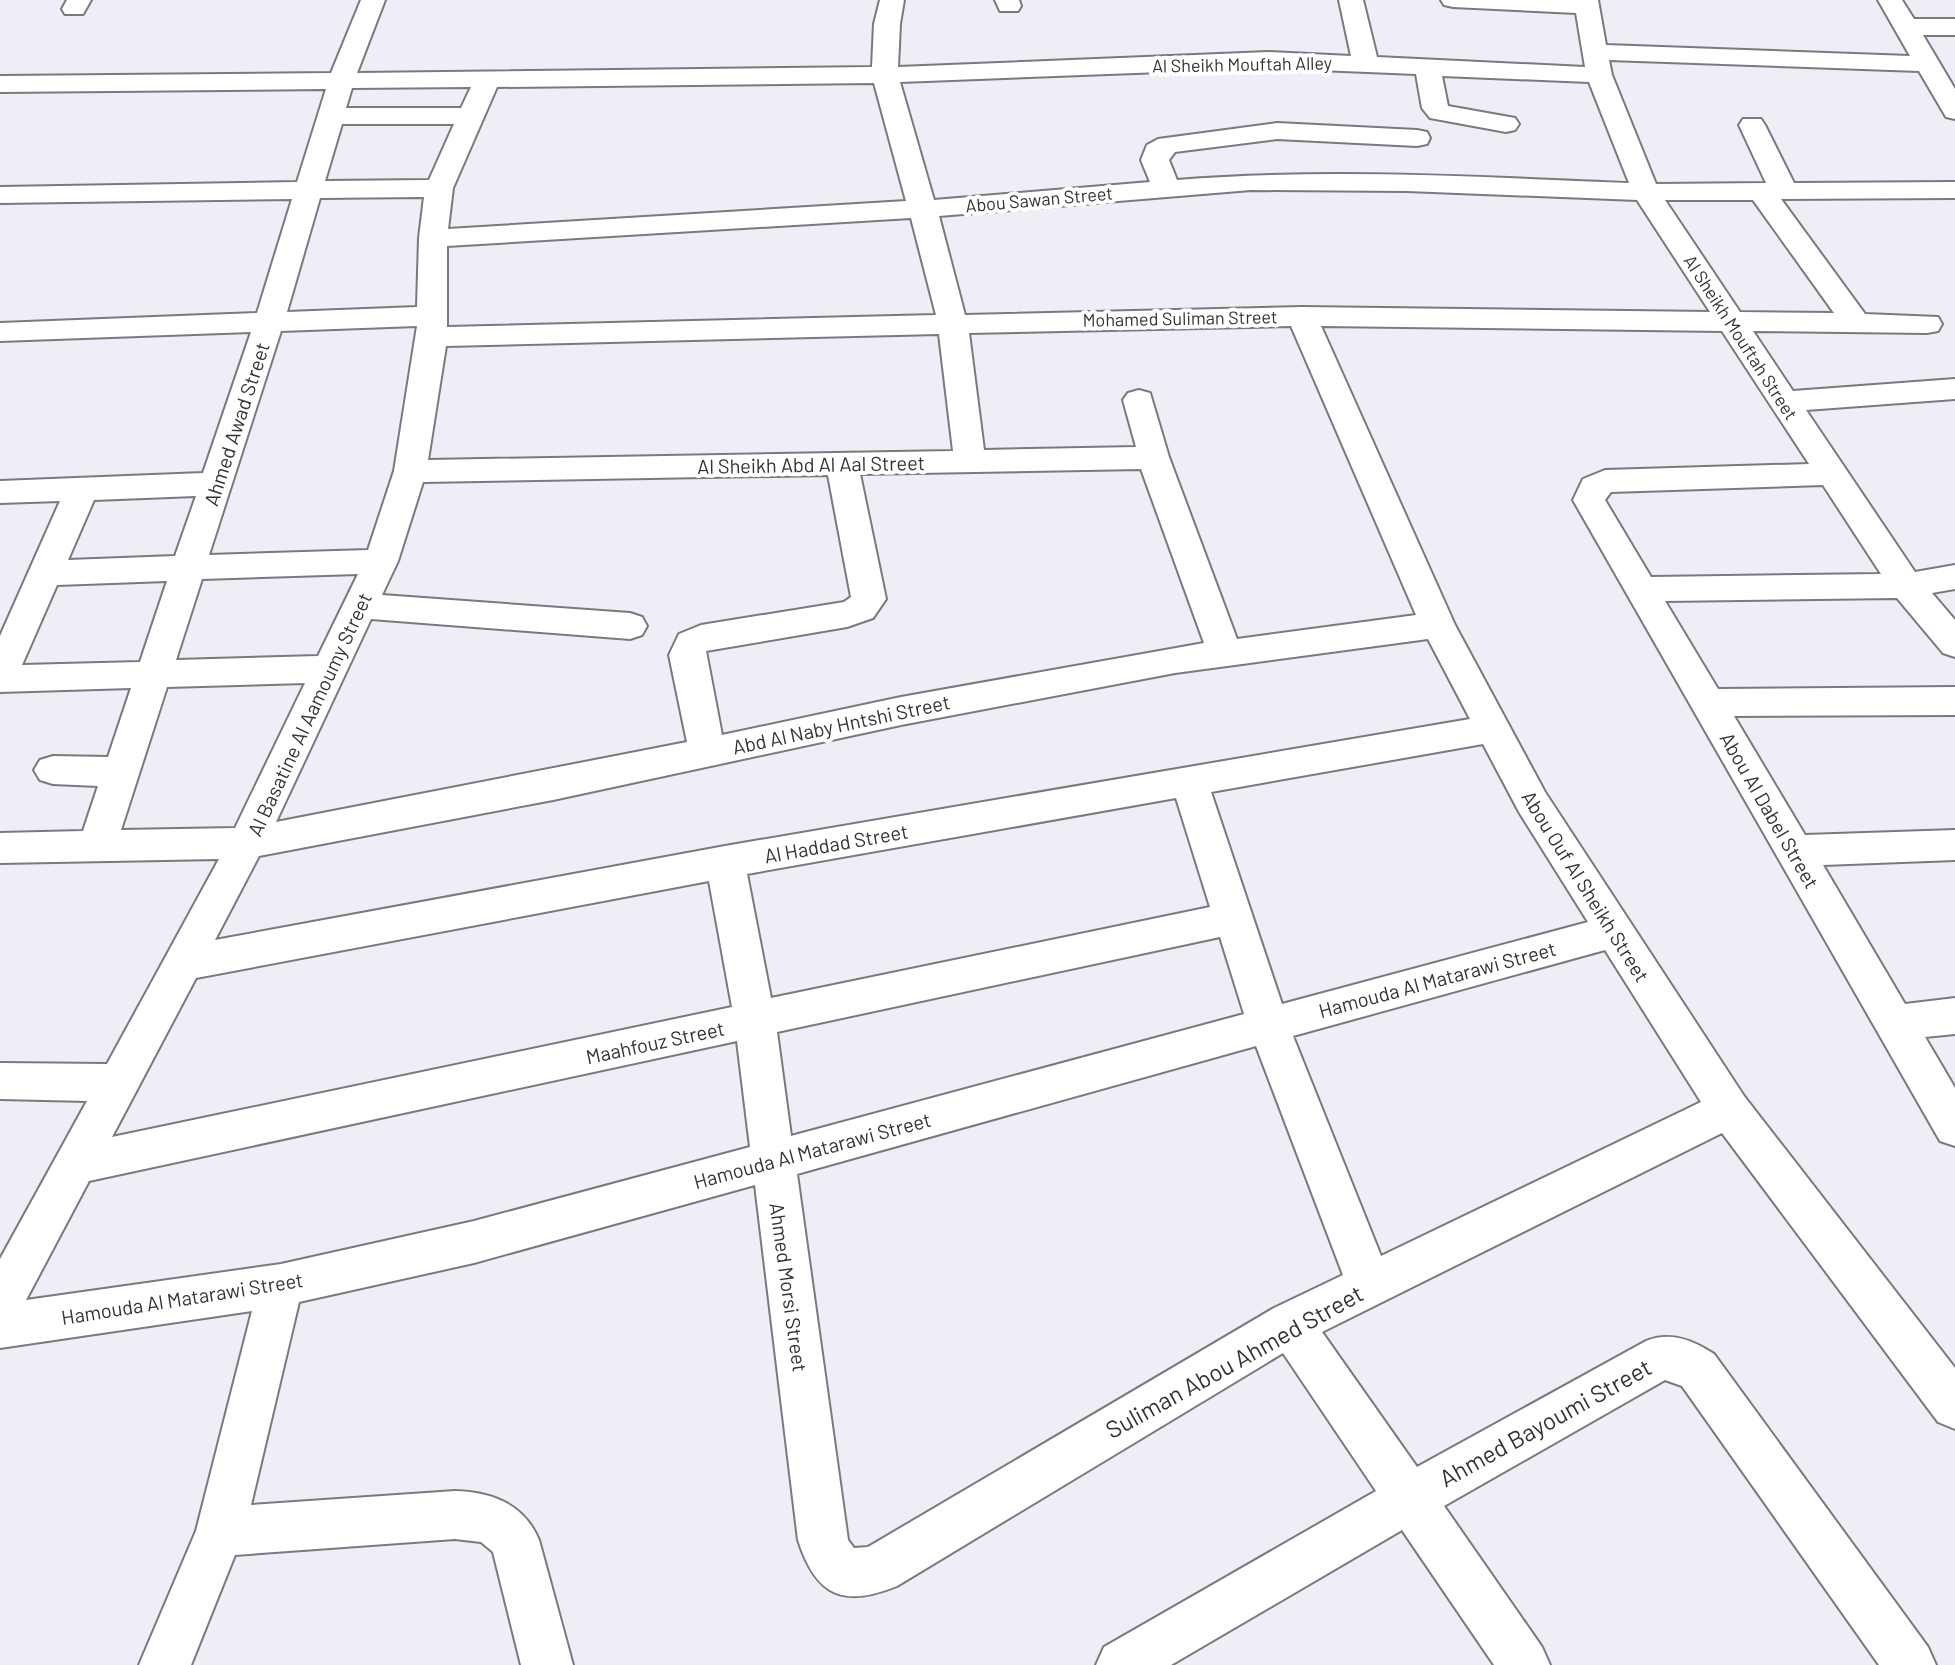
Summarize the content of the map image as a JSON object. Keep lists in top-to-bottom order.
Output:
{
  "streets": {
    "street": [
      "Al Sheikh Mouftah Alley",
      "Abou Sawan Street",
      "Mohamed Suliman Street",
      "Al Sheikh Mouftah Street",
      "Ahmed Awad Street",
      "Al Sheikh Abd Al Aal Street",
      "Al Basatine Al Aamoumy Street",
      "Abd Al Naby Hntshi Street",
      "Abou Al Dabel Street",
      "Al Haddad Street",
      "Abou Ouf Al Sheikh Street",
      "Hamouda Al Matarawi Street",
      "Maahfouz Street",
      "Ahmed Morsi Street",
      "Suliman Abou Ahmed Street",
      "Ahmed Bayoumi Street"
    ]
  },
  "crossings": [
    ["Al Sheikh Mouftah Alley", "Al Sheikh Mouftah Street"],
    ["Al Sheikh Mouftah Alley", "Ahmed Awad Street"],
    ["Al Sheikh Mouftah Alley", "Al Basatine Al Aamoumy Street"],
    ["Abou Sawan Street", "Al Sheikh Mouftah Street"],
    ["Abou Sawan Street", "Al Basatine Al Aamoumy Street"],
    ["Mohamed Suliman Street", "Al Sheikh Mouftah Street"],
    ["Mohamed Suliman Street", "Ahmed Awad Street"],
    ["Mohamed Suliman Street", "Al Basatine Al Aamoumy Street"],
    ["Mohamed Suliman Street", "Abou Ouf Al Sheikh Street"],
    ["Al Sheikh Mouftah Street", "Abou Al Dabel Street"],
    ["Ahmed Awad Street", "Abd Al Naby Hntshi Street"],
    ["Al Sheikh Abd Al Aal Street", "Al Basatine Al Aamoumy Street"],
    ["Al Basatine Al Aamoumy Street", "Abd Al Naby Hntshi Street"],
    ["Al Basatine Al Aamoumy Street", "Al Haddad Street"],
    ["Al Basatine Al Aamoumy Street", "Maahfouz Street"],
    ["Abd Al Naby Hntshi Street", "Abou Ouf Al Sheikh Street"],
    ["Al Haddad Street", "Abou Ouf Al Sheikh Street"],
    ["Al Haddad Street", "Ahmed Morsi Street"],
    ["Abou Ouf Al Sheikh Street", "Hamouda Al Matarawi Street"],
    ["Abou Ouf Al Sheikh Street", "Suliman Abou Ahmed Street"],
    ["Hamouda Al Matarawi Street", "Ahmed Morsi Street"],
    ["Maahfouz Street", "Ahmed Morsi Street"],
    ["Ahmed Morsi Street", "Suliman Abou Ahmed Street"]
  ]
}
